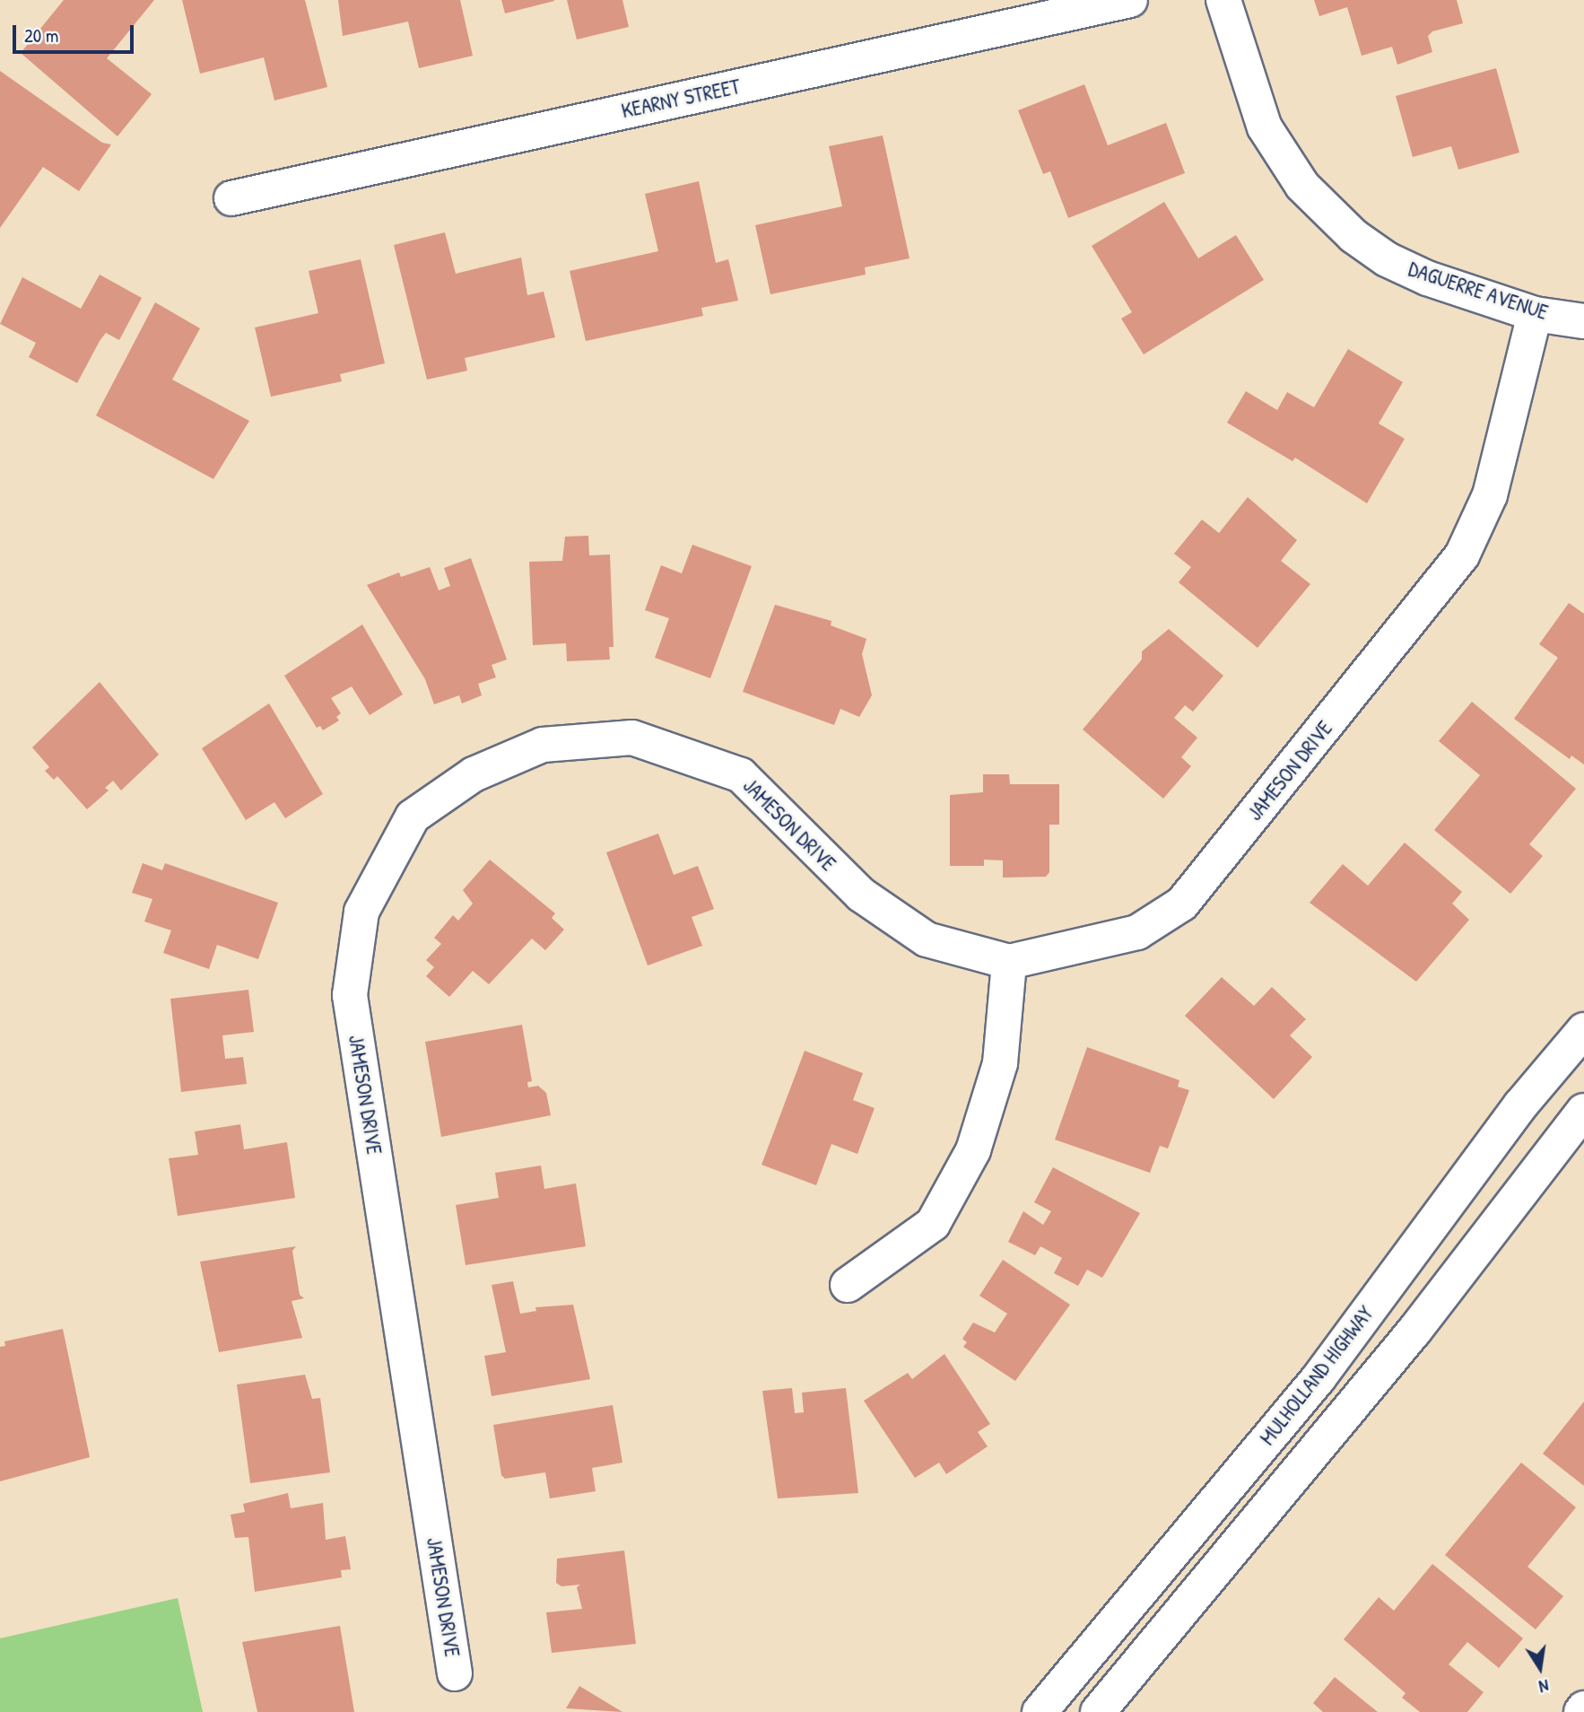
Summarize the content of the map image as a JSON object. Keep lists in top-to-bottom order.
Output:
{
  "streets": {
    "street": [
      "KEARNY STREET",
      "DAGUERRE AVENUE",
      "JAMESON DRIVE",
      "MULHOLLAND HIGHWAY"
    ]
  },
  "crossings": [
    ["DAGUERRE AVENUE", "JAMESON DRIVE"]
  ],
  "scale_bar": "20 m",
  "north": "bottom"
}
